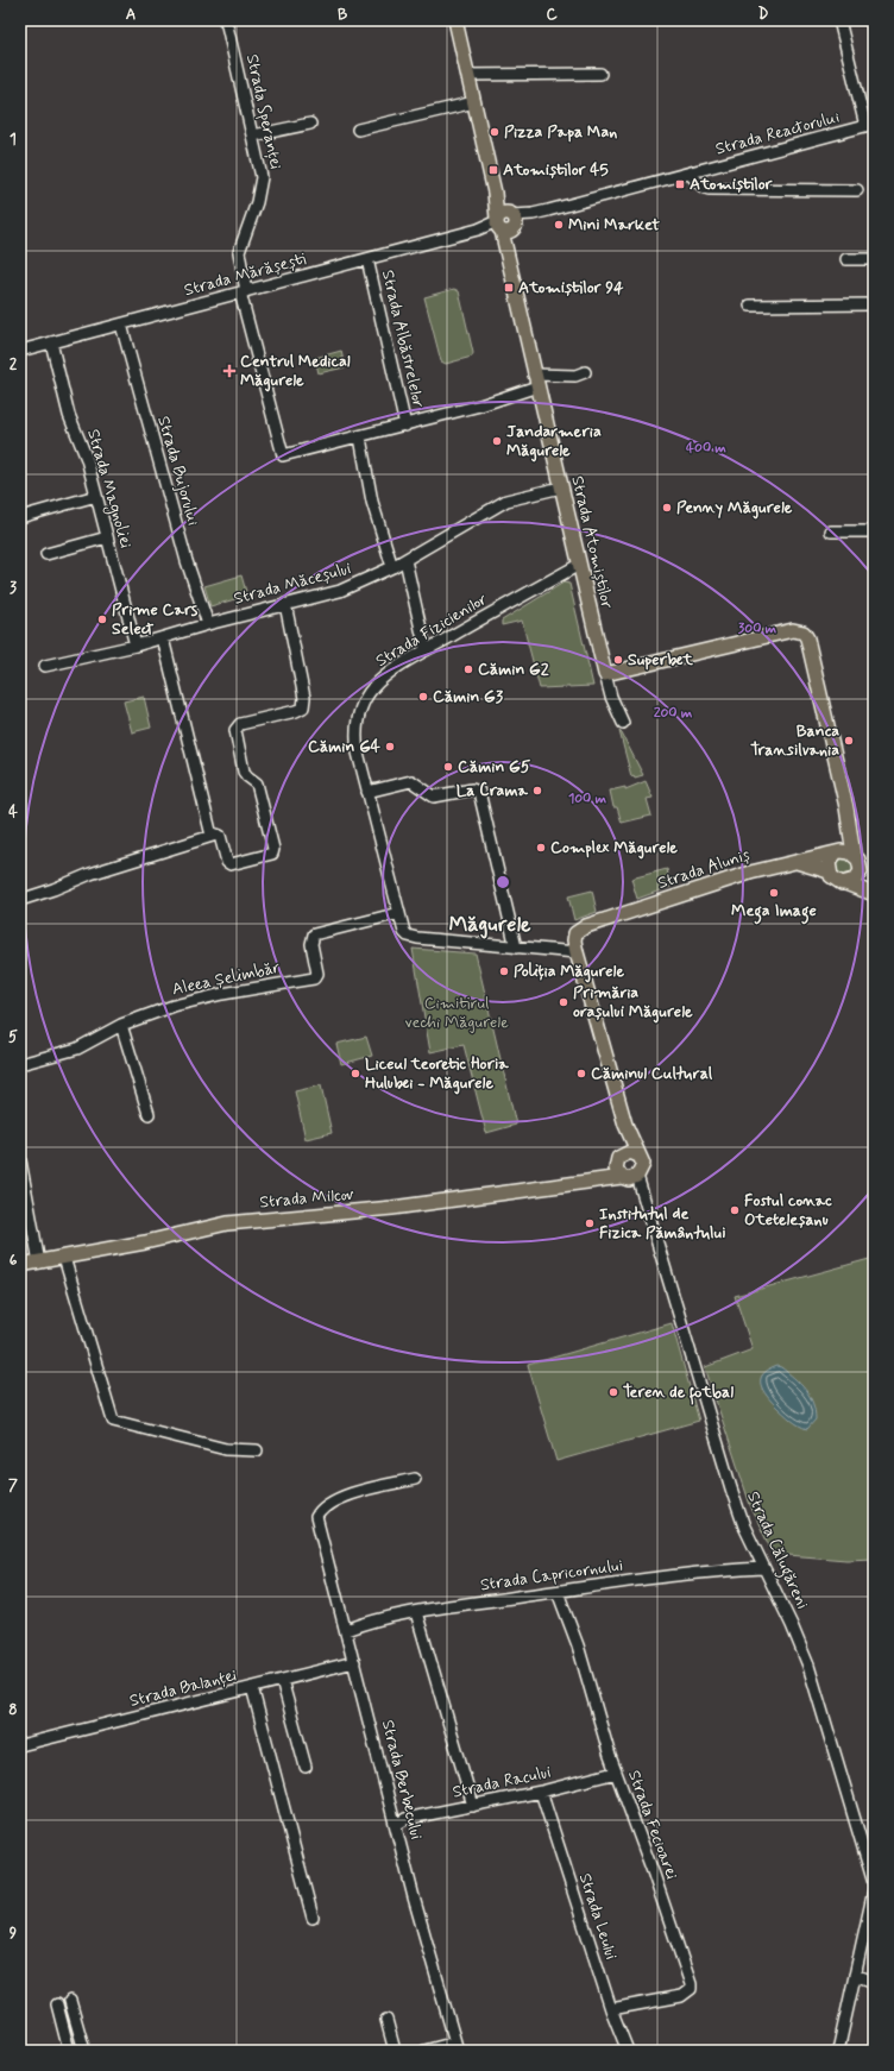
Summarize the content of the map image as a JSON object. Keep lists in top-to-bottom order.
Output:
{
  "streets": {
    "main road": ["Strada Atomiștilor", "Strada Aluniș", "Strada Milcov"],
    "street": [
      "Strada Speranței",
      "Strada Reactorului",
      "Strada Mărășești",
      "Strada Albăstrelelor",
      "Strada Bujorului",
      "Strada Magnoliei",
      "Strada Măceșului",
      "Strada Fizicienilor",
      "Aleea Șelimbăr",
      "Strada Călugăreni",
      "Strada Capricornului",
      "Strada Balanței",
      "Strada Berbecului",
      "Strada Racului",
      "Strada Fecioarei",
      "Strada Leului"
    ]
  },
  "crossings": [
    ["Strada Speranței", "Strada Mărășești"],
    ["Strada Speranței", "Strada Albăstrelelor"],
    ["Strada Reactorului", "Strada Mărășești"],
    ["Strada Reactorului", "Strada Atomiștilor"],
    ["Strada Mărășești", "Strada Albăstrelelor"],
    ["Strada Mărășești", "Strada Bujorului"],
    ["Strada Mărășești", "Strada Magnoliei"],
    ["Strada Mărășești", "Strada Atomiștilor"],
    ["Strada Albăstrelelor", "Strada Atomiștilor"],
    ["Strada Bujorului", "Strada Măceșului"],
    ["Strada Magnoliei", "Strada Măceșului"],
    ["Strada Atomiștilor", "Strada Măceșului"],
    ["Strada Atomiștilor", "Strada Fizicienilor"],
    ["Strada Fizicienilor", "Strada Aluniș"],
    ["Strada Fizicienilor", "Aleea Șelimbăr"],
    ["Strada Milcov", "Strada Călugăreni"],
    ["Strada Călugăreni", "Strada Capricornului"],
    ["Strada Capricornului", "Strada Berbecului"],
    ["Strada Capricornului", "Strada Fecioarei"],
    ["Strada Balanței", "Strada Berbecului"],
    ["Strada Berbecului", "Strada Racului"],
    ["Strada Racului", "Strada Fecioarei"],
    ["Strada Racului", "Strada Leului"],
    ["Strada Fecioarei", "Strada Leului"]
  ],
  "districts": ["Măgurele"],
  "parks": ["Cimitirul vechi Măgurele"],
  "places": {
    "other": [
      "Pizza Papa Man",
      "Mini Market",
      "Jandarmeria Măgurele",
      "Penny Măgurele",
      "Prime Cars Select",
      "Superbet",
      "Cămin G2",
      "Cămin G3",
      "Banca Transilvania",
      "Cămin G4",
      "Cămin G5",
      "La Crama",
      "Complex Măgurele",
      "Mega Image",
      "Poliția Măgurele",
      "Primăria orașului Măgurele",
      "Liceul teoretic Horia Hulubei - Măgurele",
      "Căminul Cultural",
      "Fostul conac Oteteleșanu",
      "Institutul de Fizica Pământului",
      "Teren de fotbal"
    ],
    "transit": ["Atomiștilor 45", "Atomiștilor", "Atomiștilor 94"],
    "health": ["Centrul Medical Măgurele"]
  },
  "grid": {
    "columns": [
      "A",
      "B",
      "C",
      "D"
    ],
    "rows": [
      "1",
      "2",
      "3",
      "4",
      "5",
      "6",
      "7",
      "8",
      "9"
    ]
  },
  "rings": [
    "400 m",
    "300 m",
    "200 m",
    "100 m"
  ]
}
